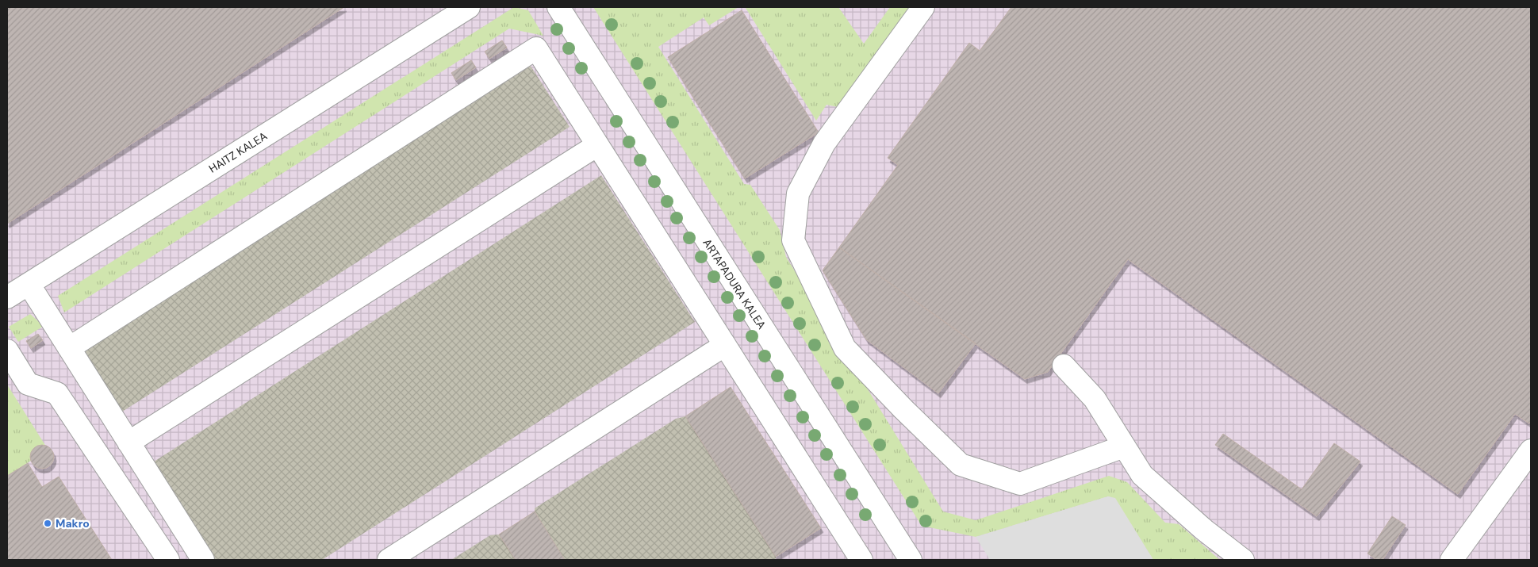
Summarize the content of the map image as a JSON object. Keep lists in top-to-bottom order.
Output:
{
  "streets": {
    "street": ["HAITZ KALEA", "ARTAPADURA KALEA"]
  },
  "places": ["Makro"]
}
